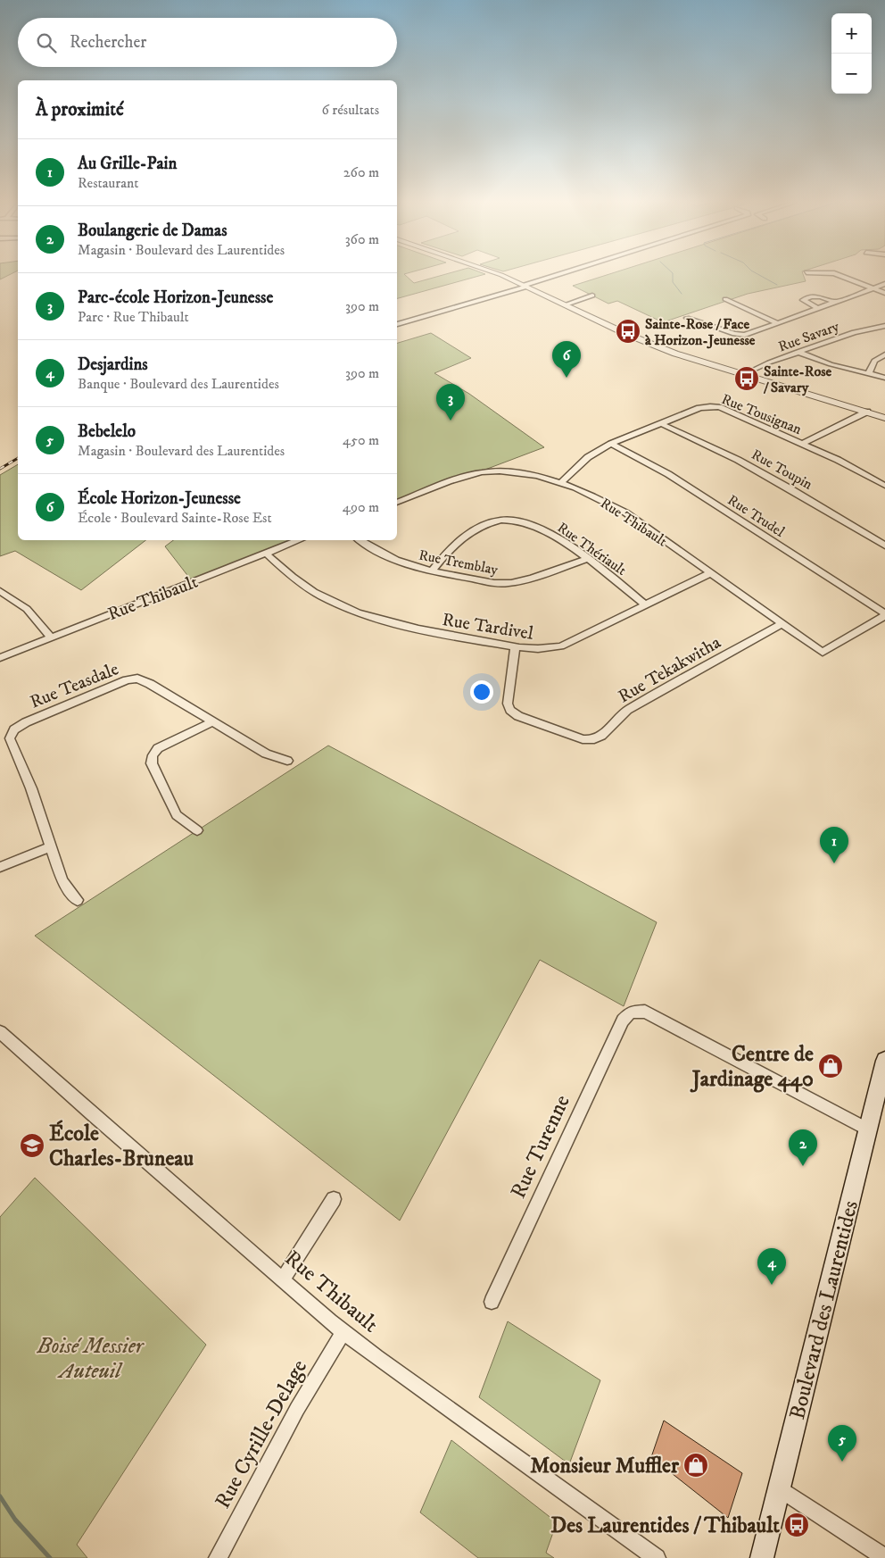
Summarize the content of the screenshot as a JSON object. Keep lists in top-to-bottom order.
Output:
{
  "streets": {
    "main road": ["Boulevard des Laurentides"],
    "street": [
      "Rue Savary",
      "Rue Tousignan",
      "Rue Toupin",
      "Rue Trudel",
      "Rue Thibault",
      "Rue Thériault",
      "Rue Tremblay",
      "Rue Tardivel",
      "Rue Tekakwitha",
      "Rue Teasdale",
      "Rue Turenne",
      "Rue Cyrille-Delage"
    ]
  },
  "crossings": [
    ["Rue Tousignan", "Rue Toupin"],
    ["Rue Tousignan", "Rue Trudel"],
    ["Rue Tousignan", "Rue Thibault"],
    ["Rue Trudel", "Rue Thibault"],
    ["Rue Thibault", "Rue Tardivel"],
    ["Rue Thibault", "Rue Tekakwitha"],
    ["Rue Thibault", "Rue Cyrille-Delage"],
    ["Rue Thériault", "Rue Tremblay"],
    ["Rue Thériault", "Rue Tardivel"],
    ["Rue Tardivel", "Rue Tekakwitha"],
    ["Rue Turenne", "Boulevard des Laurentides"]
  ],
  "parks": ["Boisé Messier Auteuil"],
  "places": {
    "bus stop": ["Sainte-Rose / Face à Horizon-Jeunesse", "Sainte-Rose / Savary", "Des Laurentides / Thibault"],
    "shop": ["Centre de Jardinage 440", "Monsieur Muffler"],
    "school or university": ["École Charles-Bruneau"]
  },
  "page": {
    "map_buttons": ["+", "−"],
    "search": "Rechercher",
    "heading": ["À proximité", "6 résultats"],
    "list": [
      {
        "mark": "1",
        "name": "Au Grille-Pain",
        "note": "Restaurant",
        "value": "260 m"
      },
      {
        "mark": "2",
        "name": "Boulangerie de Damas",
        "note": "Magasin · Boulevard des Laurentides",
        "value": "360 m"
      },
      {
        "mark": "3",
        "name": "Parc-école Horizon-Jeunesse",
        "note": "Parc · Rue Thibault",
        "value": "390 m"
      },
      {
        "mark": "4",
        "name": "Desjardins",
        "note": "Banque · Boulevard des Laurentides",
        "value": "390 m"
      },
      {
        "mark": "5",
        "name": "Bebelelo",
        "note": "Magasin · Boulevard des Laurentides",
        "value": "450 m"
      },
      {
        "mark": "6",
        "name": "École Horizon-Jeunesse",
        "note": "École · Boulevard Sainte-Rose Est",
        "value": "490 m"
      }
    ],
    "pins": [
      "6",
      "3",
      "1",
      "2",
      "4",
      "5"
    ]
  }
}
